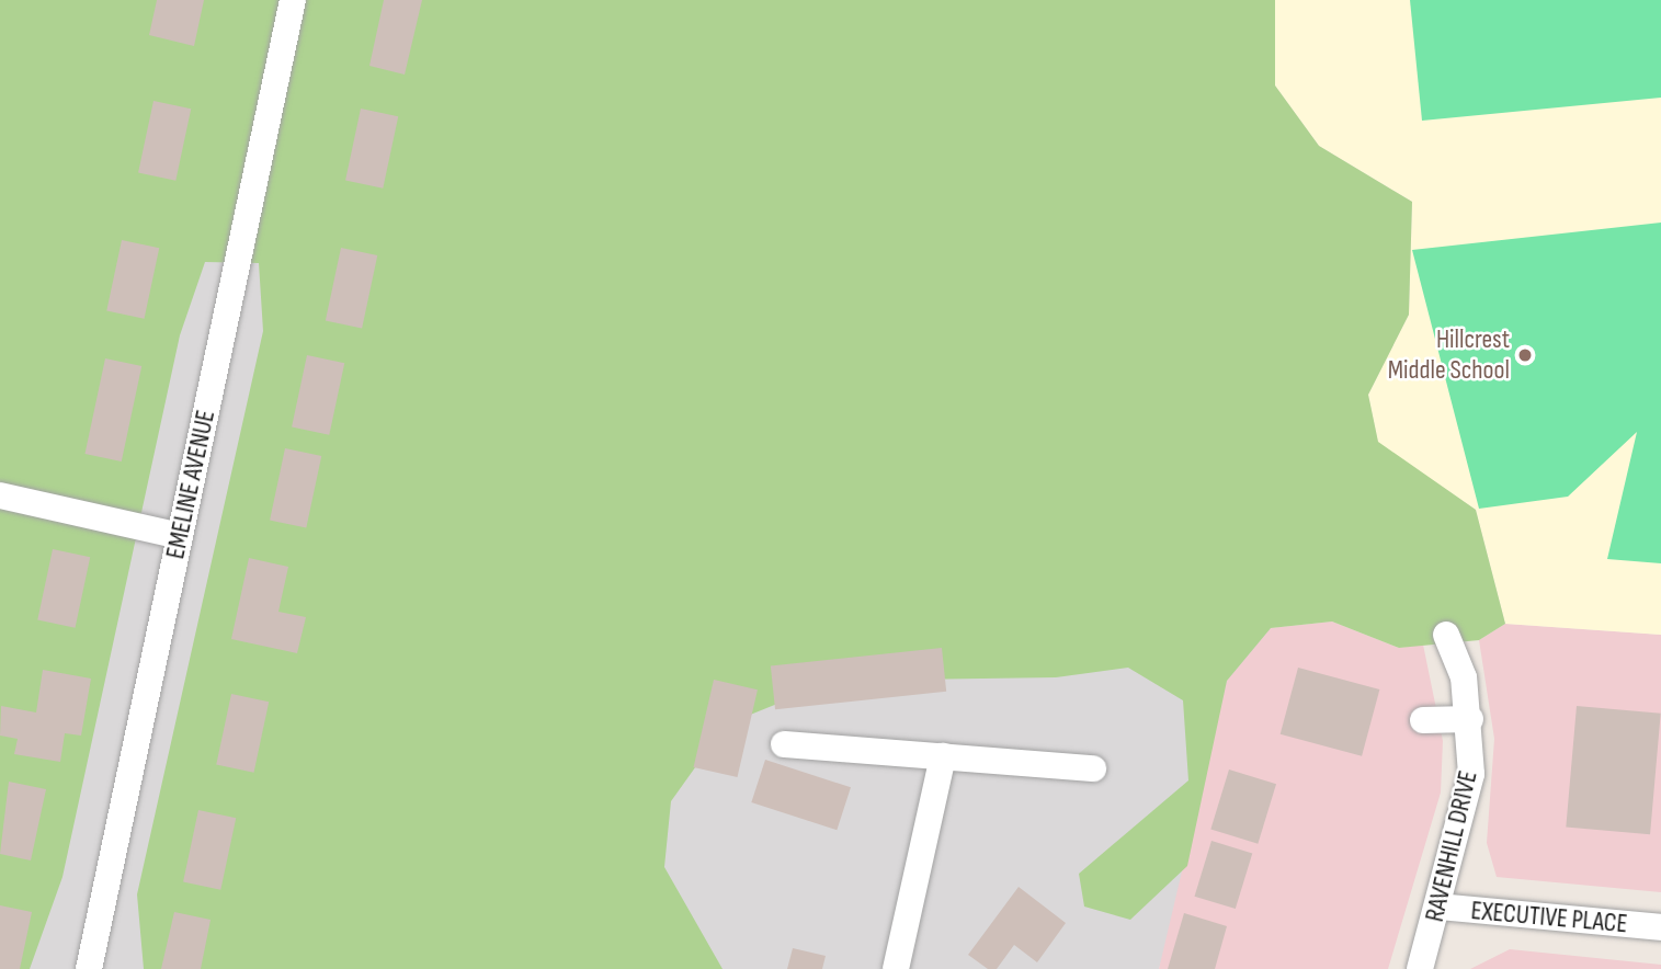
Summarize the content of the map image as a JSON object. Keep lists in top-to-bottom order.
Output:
{
  "streets": {
    "street": ["EMELINE AVENUE", "RAVENHILL DRIVE", "EXECUTIVE PLACE"]
  },
  "crossings": [
    ["RAVENHILL DRIVE", "EXECUTIVE PLACE"]
  ],
  "places": ["Hillcrest Middle School"]
}
